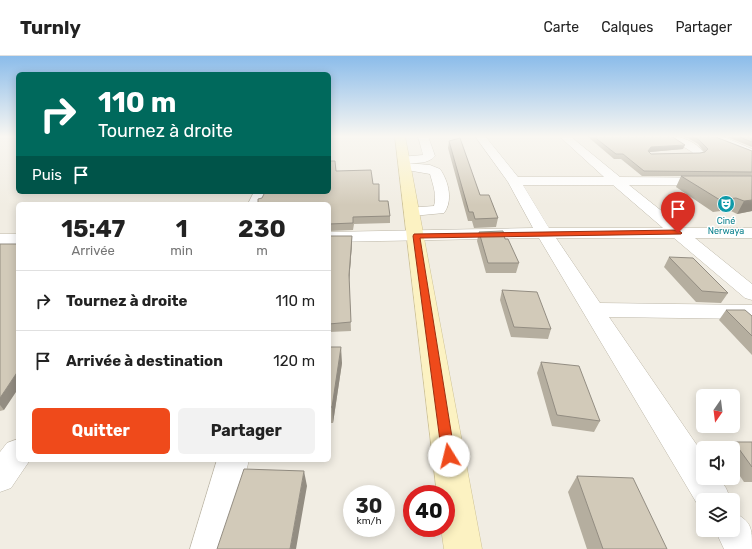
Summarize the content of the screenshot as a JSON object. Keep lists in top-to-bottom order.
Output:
{
  "places": {
    "theatre": ["Ciné Nerwaya"]
  },
  "north": "bottom",
  "page": {
    "header": "Turnly",
    "nav": ["Carte", "Calques", "Partager"],
    "turn": ["110 m", "Tournez à droite"],
    "then": "Puis",
    "eta": [
      "15:47",
      "Arrivée",
      "1",
      "min",
      "230",
      "m"
    ],
    "list": [
      {
        "name": "Tournez à droite",
        "value": "110 m"
      },
      {
        "name": "Arrivée à destination",
        "value": "120 m"
      }
    ],
    "buttons": ["Quitter", "Partager"],
    "speed": "30 km/h",
    "limit": "40"
  }
}
